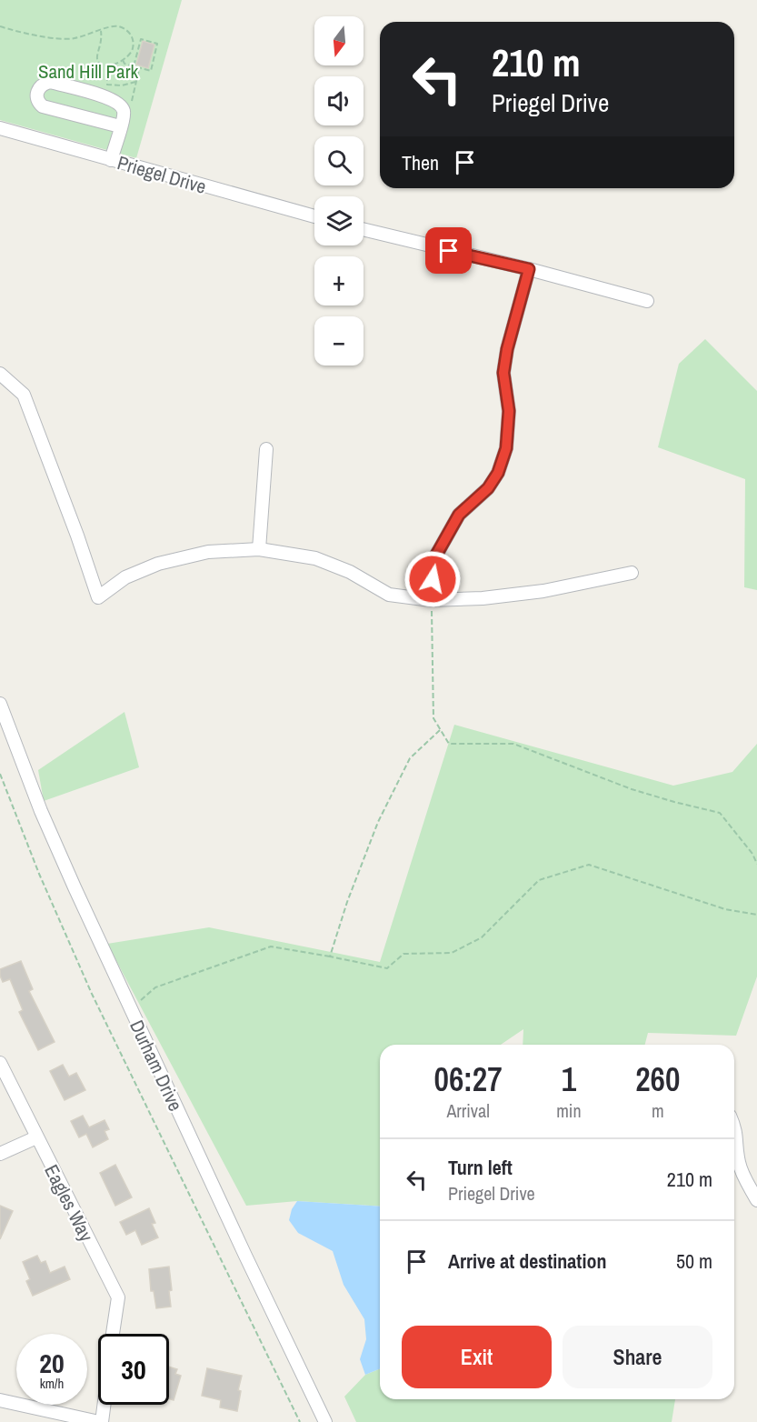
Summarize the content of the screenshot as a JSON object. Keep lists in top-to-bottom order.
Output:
{
  "streets": {
    "street": ["Priegel Drive", "Durham Drive", "Eagles Way"]
  },
  "parks": ["Sand Hill Park"],
  "north": "bottom",
  "page": {
    "map_buttons": ["+", "−"],
    "turn": ["210 m", "Priegel Drive"],
    "then": "Then",
    "eta": [
      "06:27",
      "Arrival",
      "1",
      "min",
      "260",
      "m"
    ],
    "list": [
      {
        "name": "Turn left",
        "note": "Priegel Drive",
        "value": "210 m"
      },
      {
        "name": "Arrive at destination",
        "value": "50 m"
      }
    ],
    "buttons": ["Exit", "Share"],
    "speed": "20 km/h",
    "limit": "30"
  }
}
